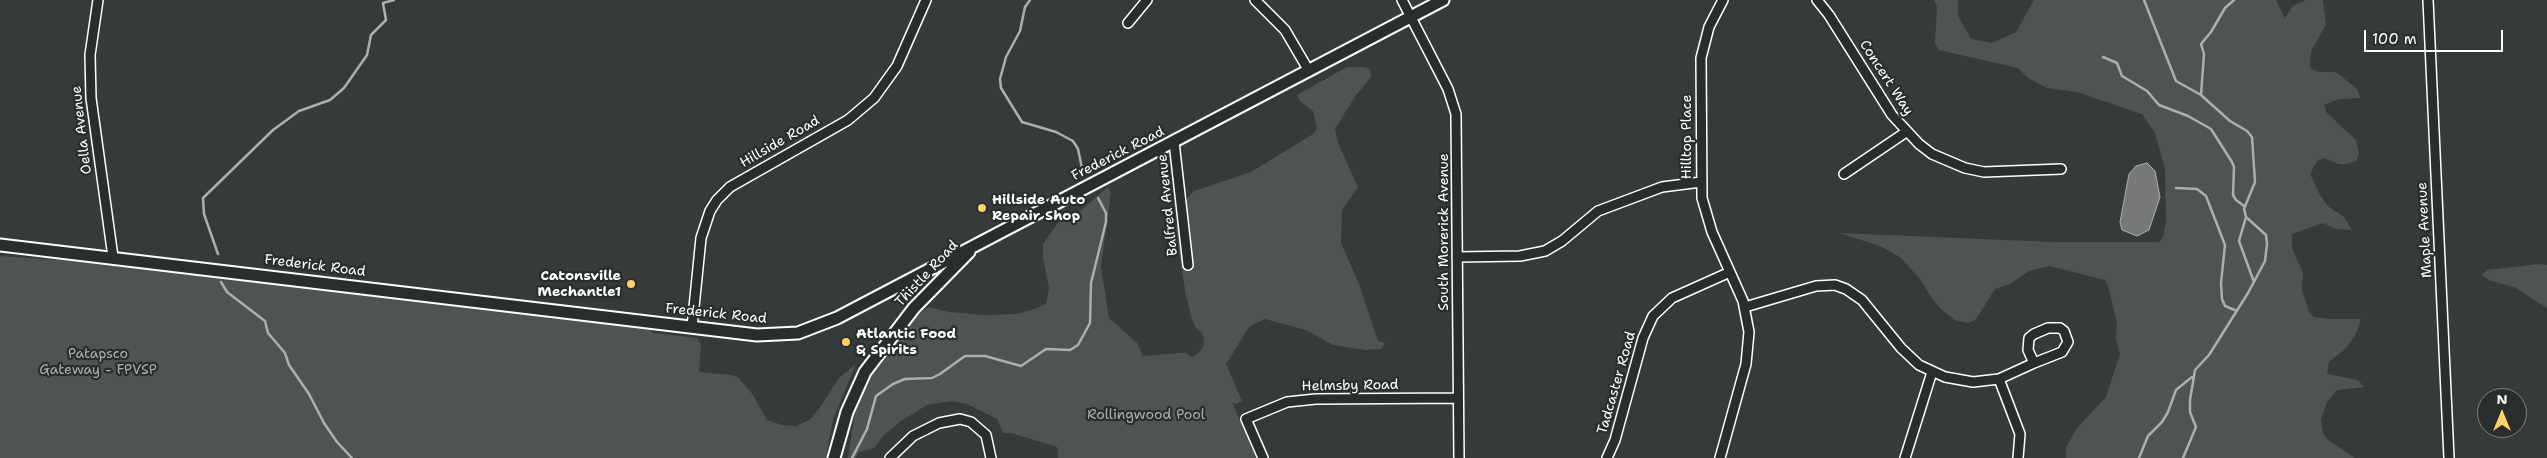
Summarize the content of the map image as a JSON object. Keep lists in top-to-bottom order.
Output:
{
  "streets": {
    "main road": ["Frederick Road", "Thistle Road"],
    "street": [
      "Concert Way",
      "Oella Avenue",
      "Hilltop Place",
      "Hillside Road",
      "Balfred Avenue",
      "Maple Avenue",
      "South Morerick Avenue",
      "Tadcaster Road",
      "Helmsby Road"
    ]
  },
  "crossings": [
    ["Oella Avenue", "Frederick Road"],
    ["Hilltop Place", "Tadcaster Road"],
    ["Hillside Road", "Frederick Road"],
    ["Frederick Road", "Balfred Avenue"],
    ["Frederick Road", "South Morerick Avenue"],
    ["Frederick Road", "Thistle Road"],
    ["South Morerick Avenue", "Helmsby Road"]
  ],
  "parks": ["Patapsco Gateway - FPVSP", "Rollingwood Pool"],
  "places": ["Hillside Auto Repair Shop", "Catonsville Mechantle1", "Atlantic Food & Spirits"],
  "scale_bar": "100 m",
  "north": "top"
}
